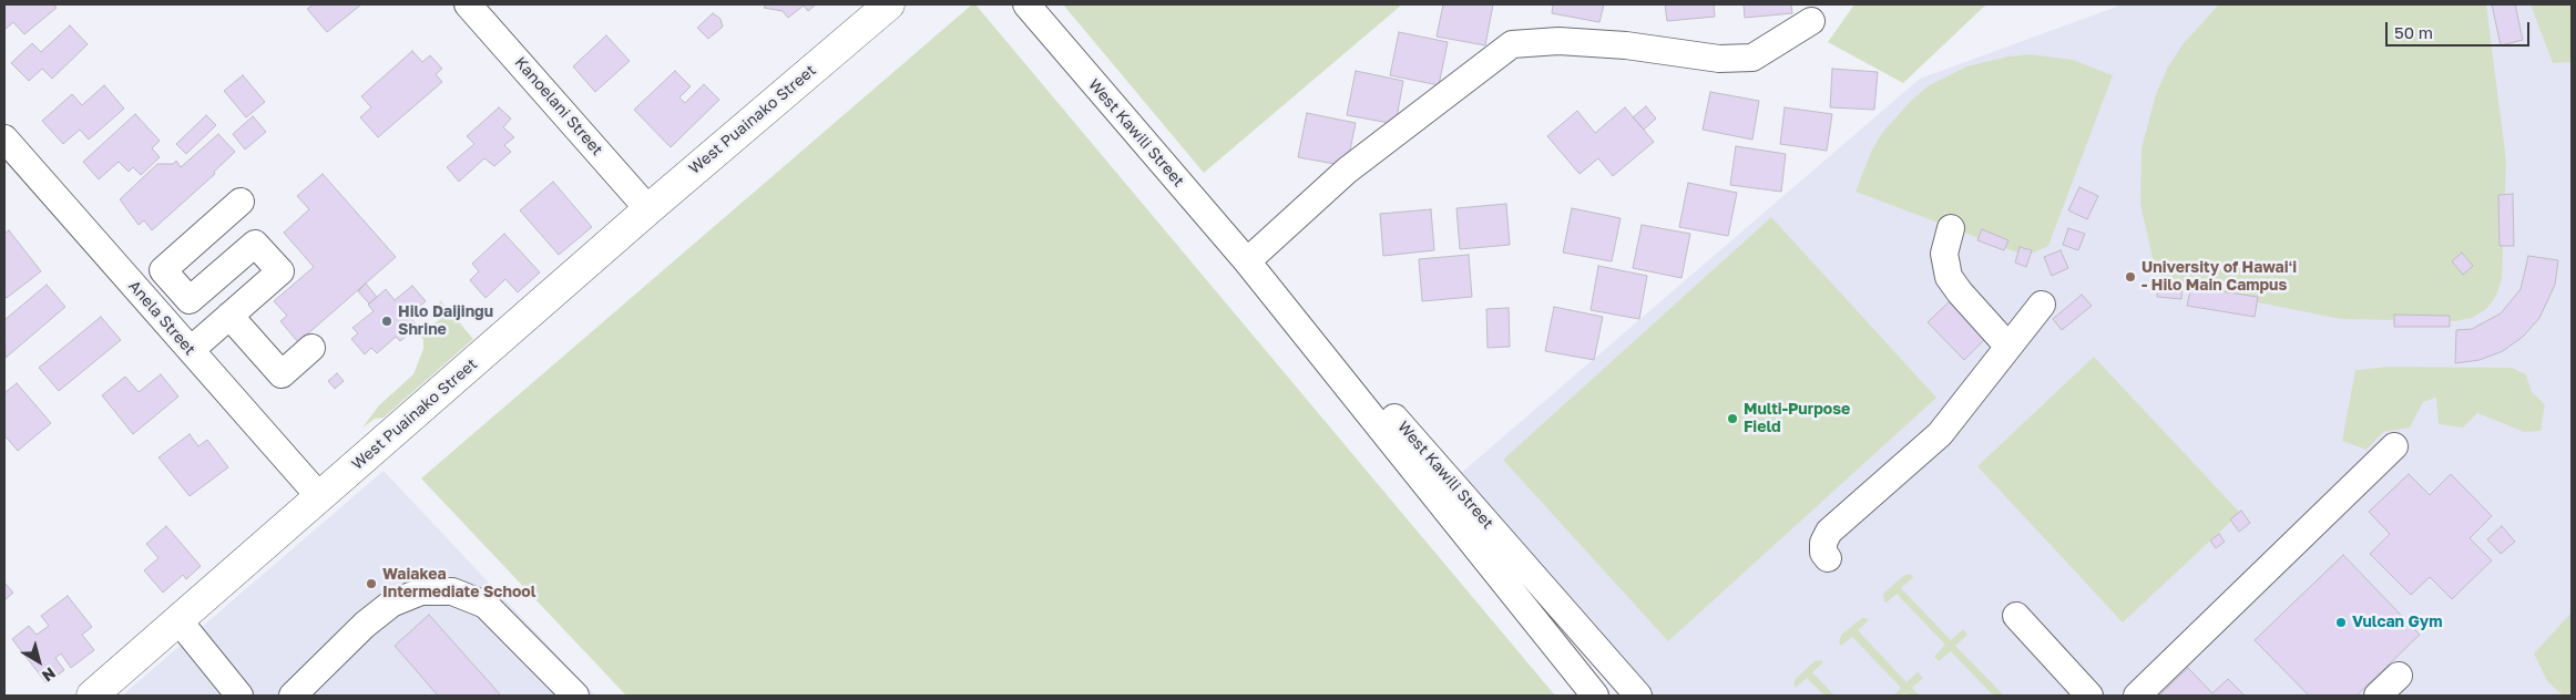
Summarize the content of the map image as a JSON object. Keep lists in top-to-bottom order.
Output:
{
  "streets": {
    "highway": ["West Puainako Street"],
    "street": ["Kanoelani Street", "West Kawili Street", "Anela Street"]
  },
  "crossings": [
    ["Kanoelani Street", "West Puainako Street"],
    ["West Puainako Street", "Anela Street"]
  ],
  "places": [
    "University of Hawaiʻi - Hilo Main Campus",
    "Hilo Daijingu Shrine",
    "Multi-Purpose Field",
    "Waiakea Intermediate School",
    "Vulcan Gym"
  ],
  "scale_bar": "50 m",
  "north": "bottom right"
}
